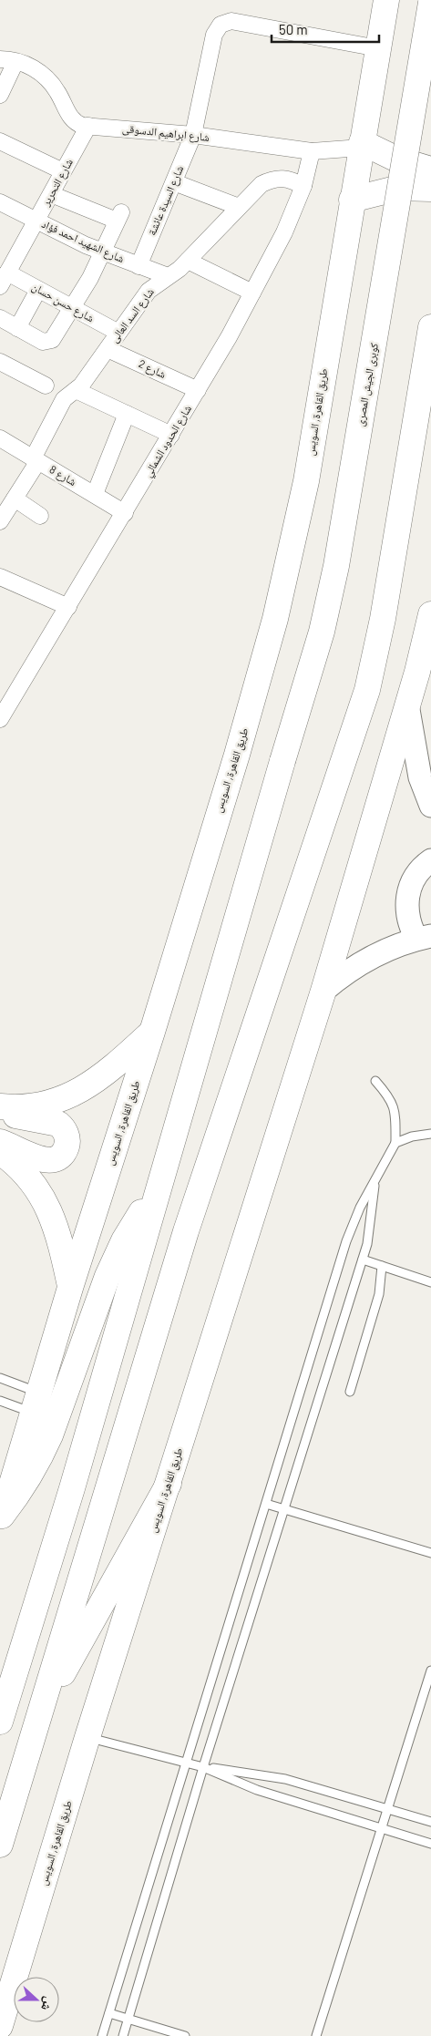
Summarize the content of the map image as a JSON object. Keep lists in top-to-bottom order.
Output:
{
  "streets": {
    "main road": ["كوبرى الجيش المصرى", "طريق القاهرة, السويس"],
    "street": [
      "شارع ابراهيم الدسوقى",
      "شارع التحرير",
      "شارع السيدة عائشة",
      "شارع الشهيد احمد فؤاد",
      "شارع حسن حسان",
      "شارع السد العالى",
      "شارع 2",
      "شارع الحدود الشمالي",
      "شارع 8"
    ]
  },
  "crossings": [
    ["شارع ابراهيم الدسوقى", "شارع التحرير"],
    ["شارع ابراهيم الدسوقى", "شارع السيدة عائشة"],
    ["شارع ابراهيم الدسوقى", "طريق القاهرة, السويس"],
    ["شارع ابراهيم الدسوقى", "شارع الحدود الشمالي"],
    ["شارع التحرير", "شارع الشهيد احمد فؤاد"],
    ["شارع التحرير", "شارع حسن حسان"],
    ["شارع السيدة عائشة", "شارع الشهيد احمد فؤاد"],
    ["شارع السيدة عائشة", "طريق القاهرة, السويس"],
    ["شارع الشهيد احمد فؤاد", "شارع السد العالى"],
    ["شارع حسن حسان", "شارع السد العالى"],
    ["شارع السد العالى", "شارع 2"],
    ["شارع السد العالى", "شارع الحدود الشمالي"],
    ["شارع السد العالى", "شارع 8"],
    ["شارع 2", "شارع الحدود الشمالي"],
    ["شارع الحدود الشمالي", "شارع 8"]
  ],
  "scale_bar": "50 m",
  "north": "right"
}
